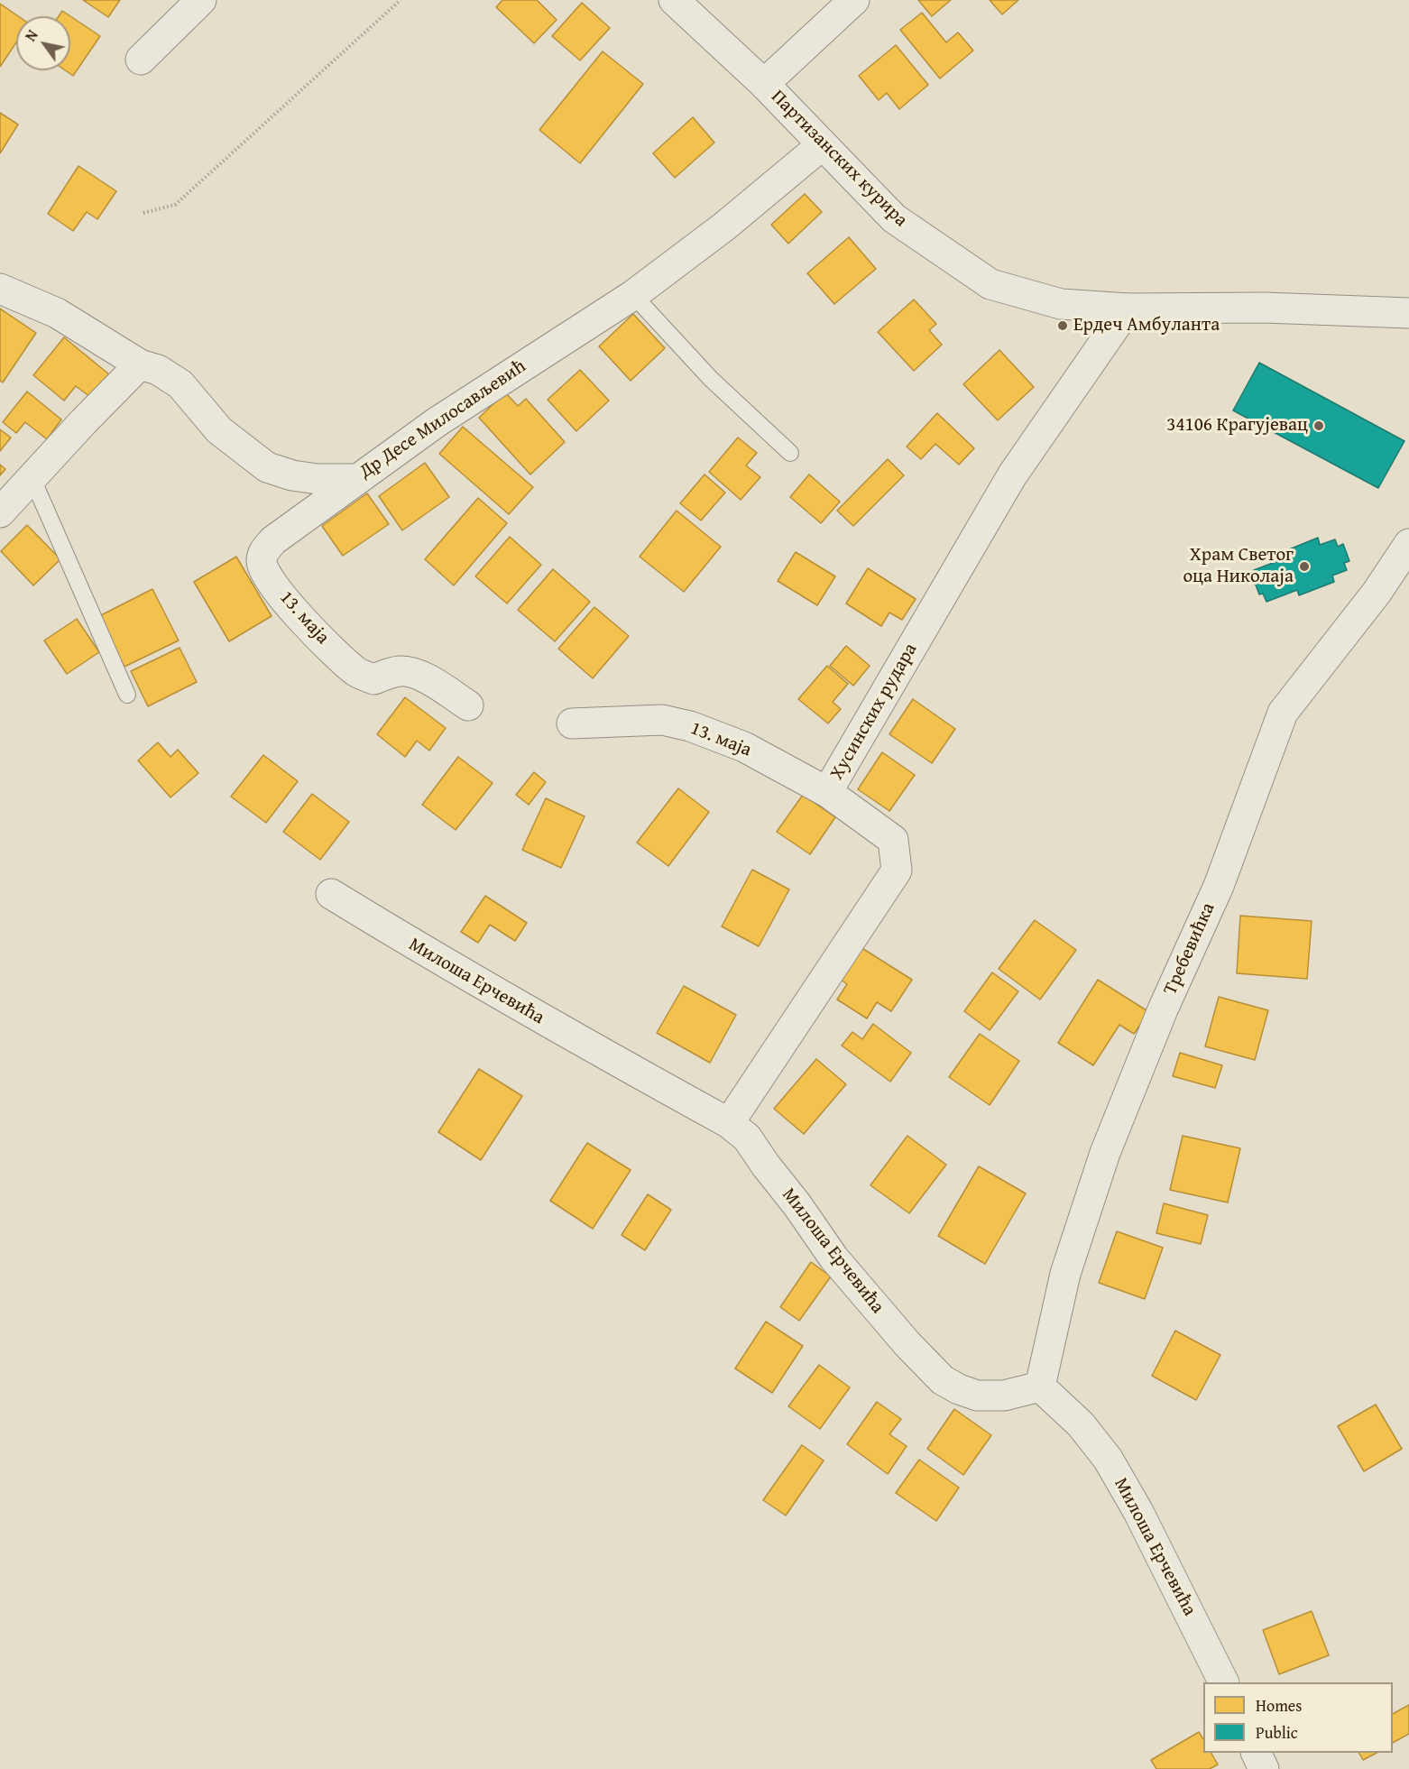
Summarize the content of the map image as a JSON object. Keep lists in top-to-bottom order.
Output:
{
  "streets": {
    "street": [
      "Партизанских курира",
      "Др Десе Милосављевић",
      "13. маја",
      "Хусинских рудара",
      "Требевићка",
      "Милоша Ерчевића"
    ]
  },
  "crossings": [
    ["Партизанских курира", "Др Десе Милосављевић"],
    ["Партизанских курира", "Хусинских рудара"],
    ["Др Десе Милосављевић", "13. маја"],
    ["13. маја", "Хусинских рудара"],
    ["Хусинских рудара", "Милоша Ерчевића"],
    ["Требевићка", "Милоша Ерчевића"]
  ],
  "places": ["Ердеч Амбуланта", "34106 Крагујевац", "Храм Светог оца Николаја"],
  "legend": ["Homes", "Public"],
  "north": "top left"
}
